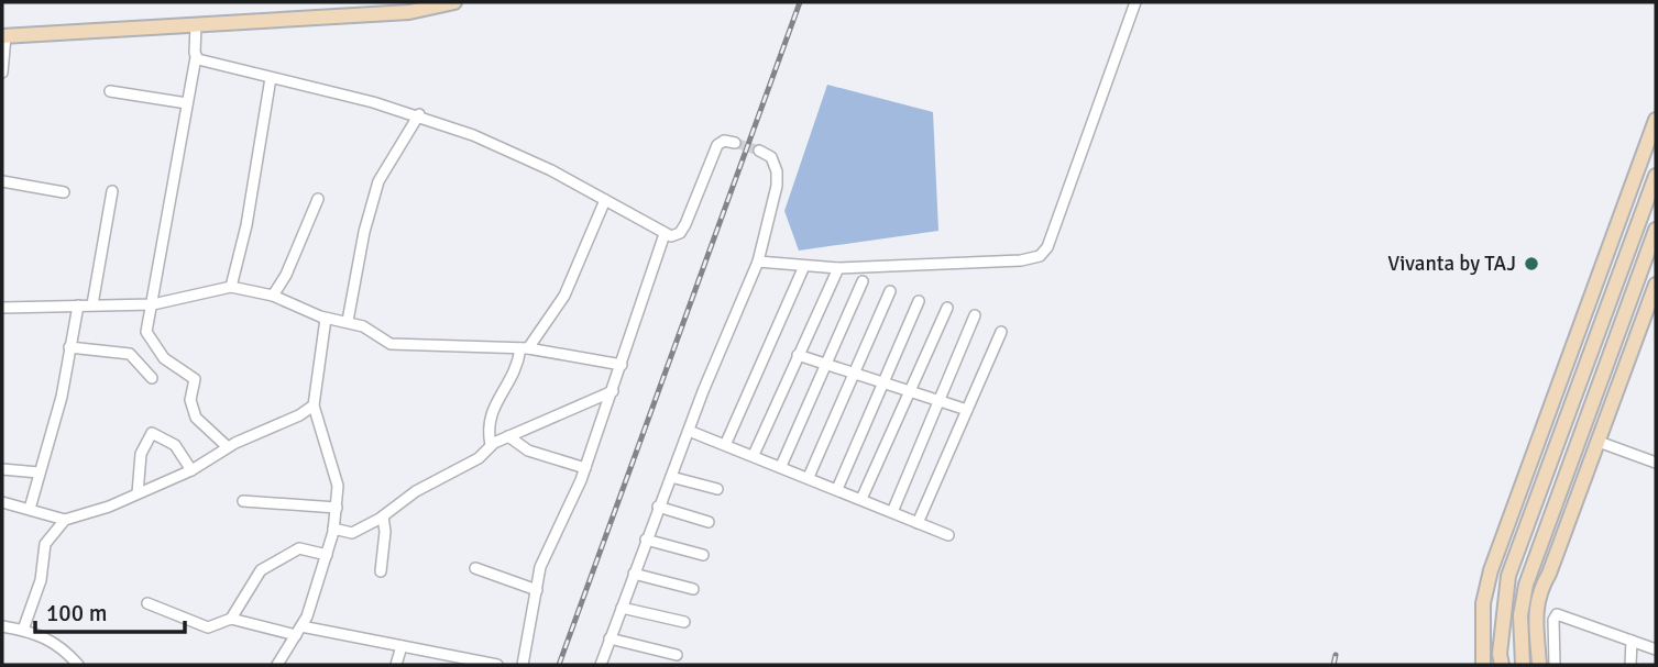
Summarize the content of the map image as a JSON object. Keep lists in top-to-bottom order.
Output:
{
  "places": ["Vivanta by TAJ"],
  "scale_bar": "100 m"
}
